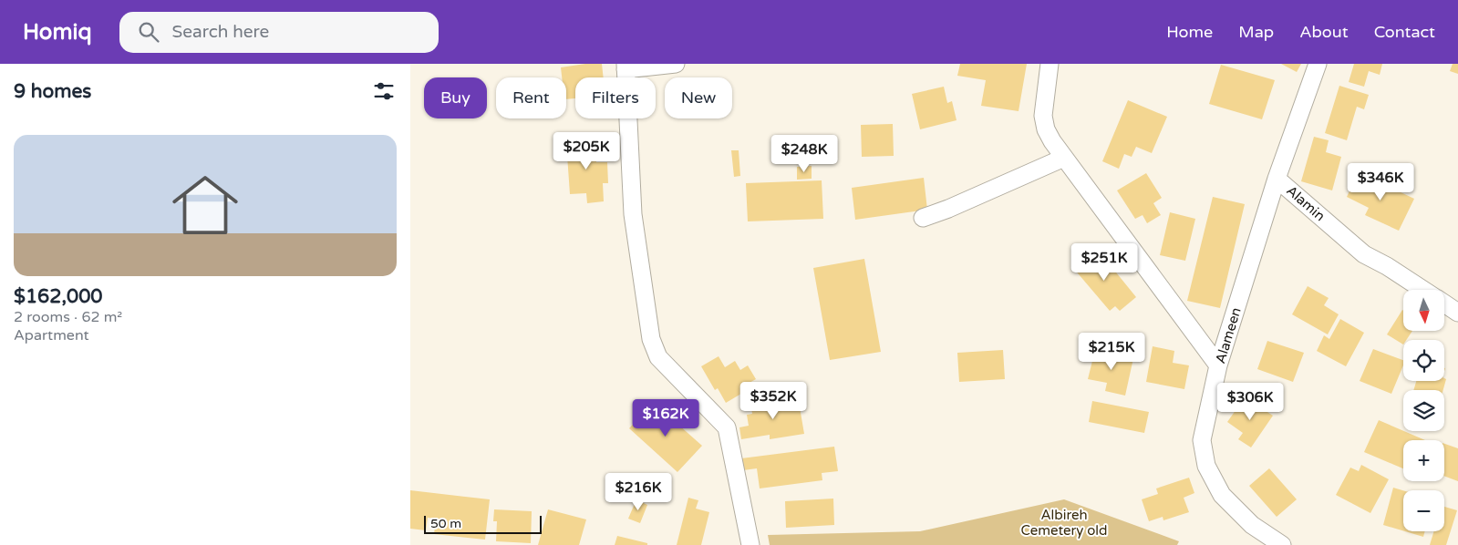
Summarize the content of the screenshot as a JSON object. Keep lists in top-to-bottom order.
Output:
{
  "streets": {
    "street": ["Alamin", "Alameen"]
  },
  "crossings": [
    ["Alamin", "Alameen"]
  ],
  "parks": ["Albireh Cemetery old"],
  "scale_bar": "50 m",
  "north": "bottom",
  "page": {
    "header": "Homiq",
    "search": "Search here",
    "nav": [
      "Home",
      "Map",
      "About",
      "Contact"
    ],
    "heading": "9 homes",
    "chip": [
      "Buy",
      "Rent",
      "Filters",
      "New"
    ],
    "list": [
      {
        "name": "$162,000",
        "note": "2 rooms · 62 m² · Apartment"
      }
    ],
    "price": [
      "$205K",
      "$248K",
      "$346K",
      "$251K",
      "$215K",
      "$352K",
      "$306K",
      "$162K",
      "$216K"
    ],
    "map_buttons": ["+", "−"],
    "scale": "50 m"
  }
}
